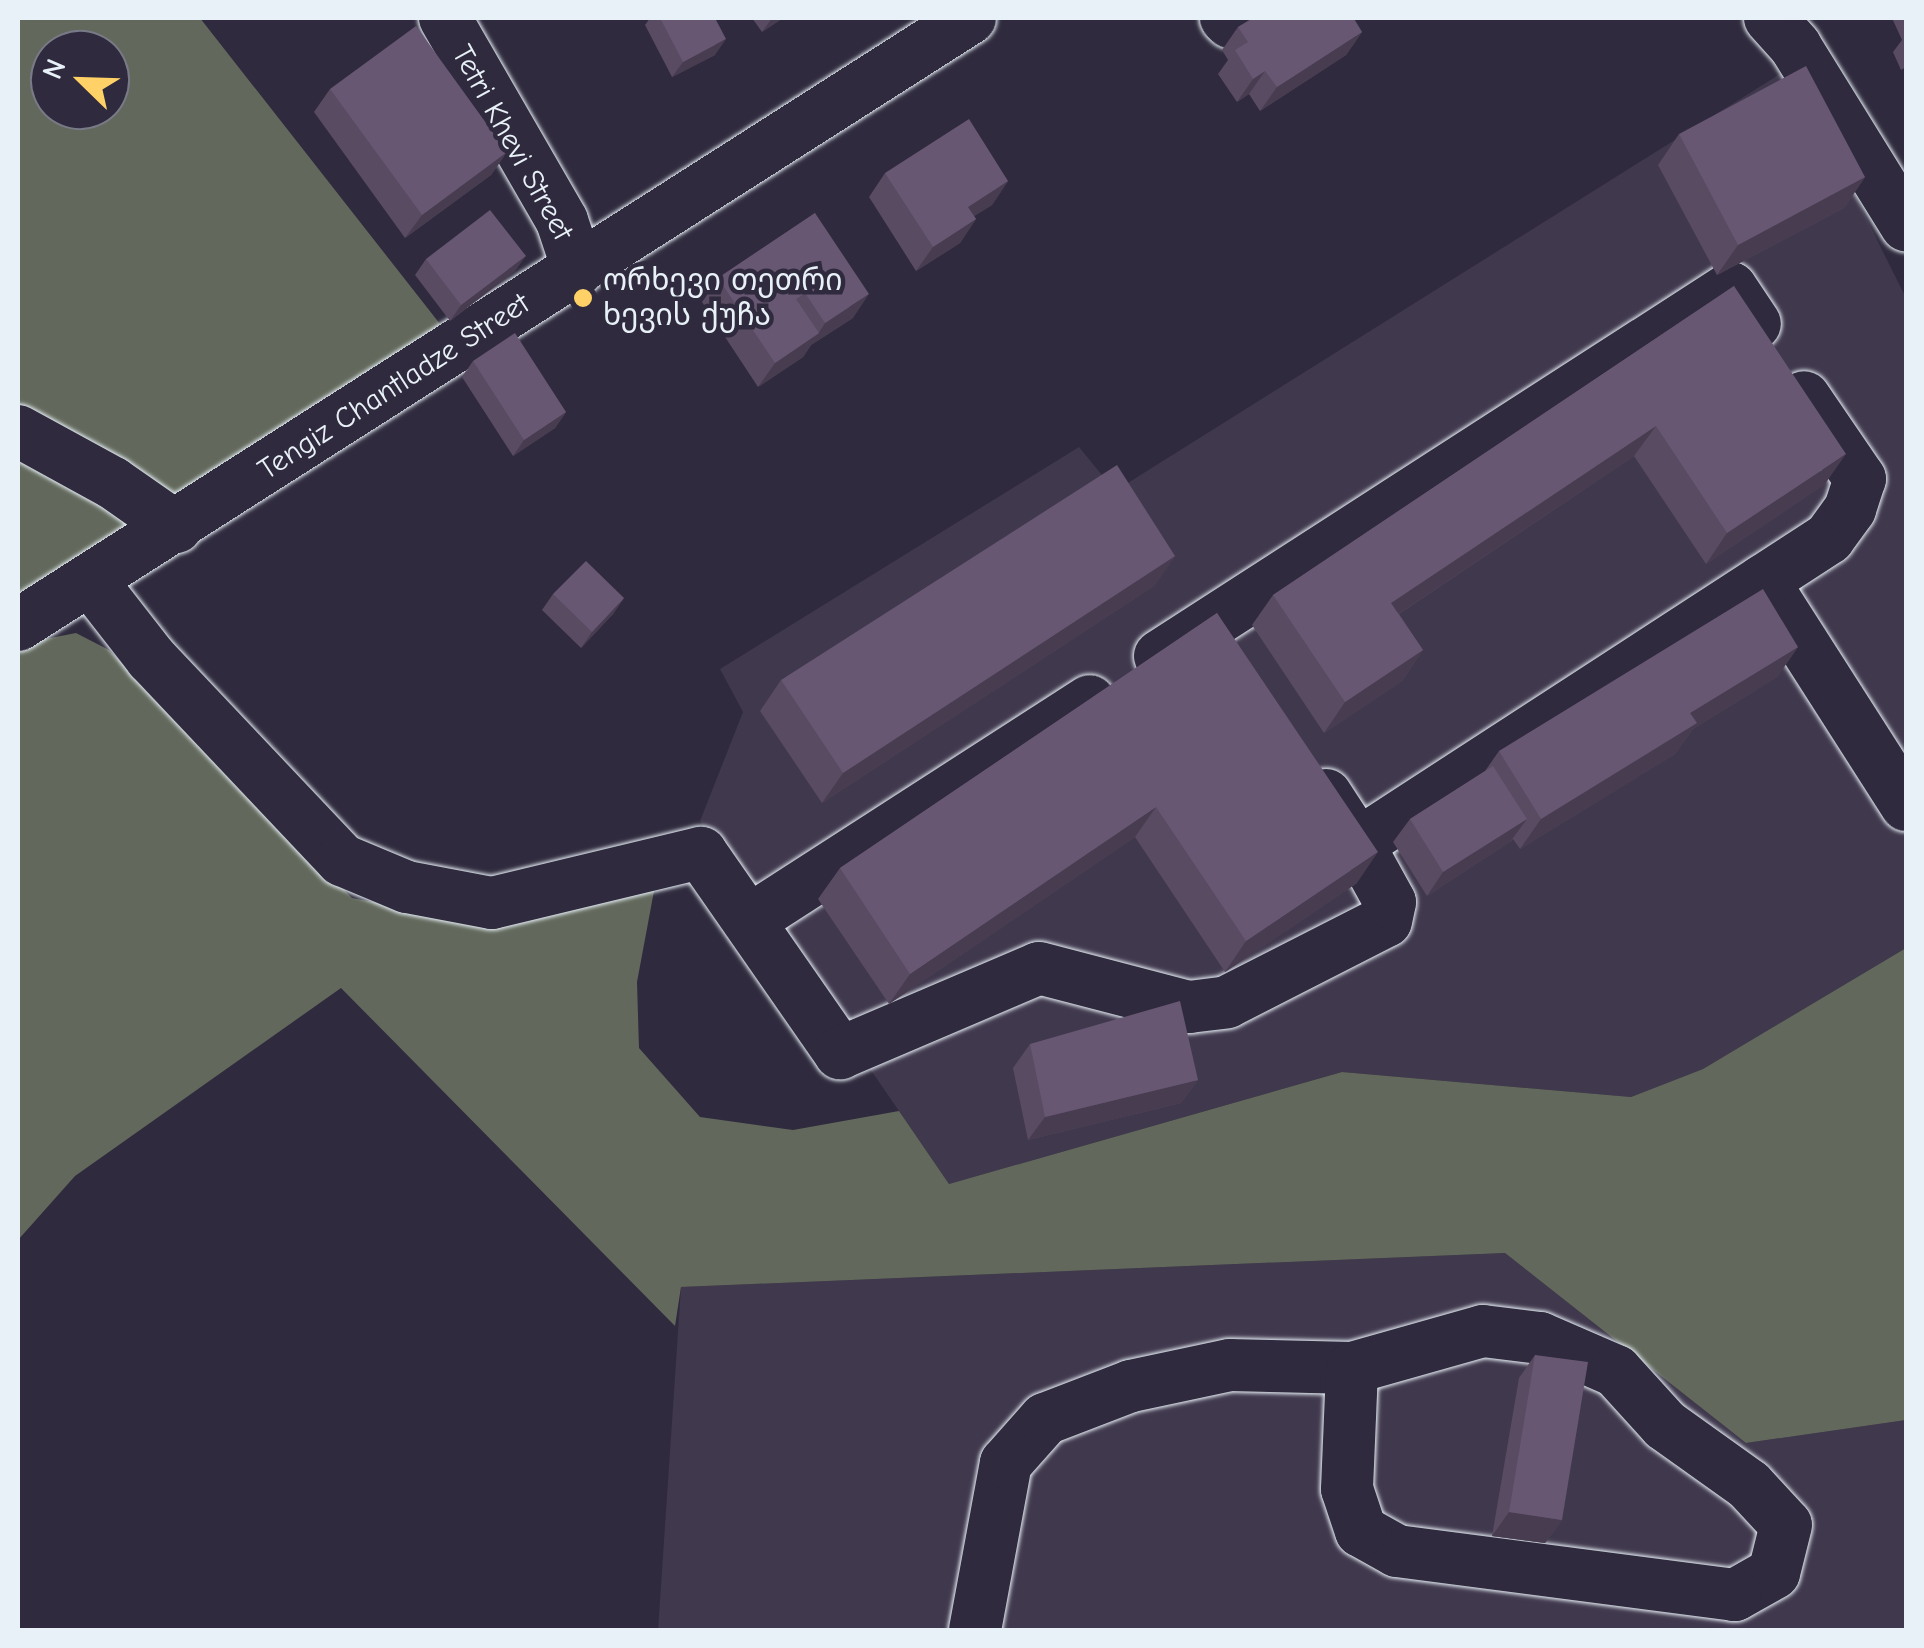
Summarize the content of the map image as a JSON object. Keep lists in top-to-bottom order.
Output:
{
  "streets": {
    "street": ["Tetri Khevi Street", "Tengiz Chantladze Street"]
  },
  "crossings": [
    ["Tetri Khevi Street", "Tengiz Chantladze Street"]
  ],
  "places": ["ორხევი თეთრი ხევის ქუჩა"],
  "north": "top left"
}
